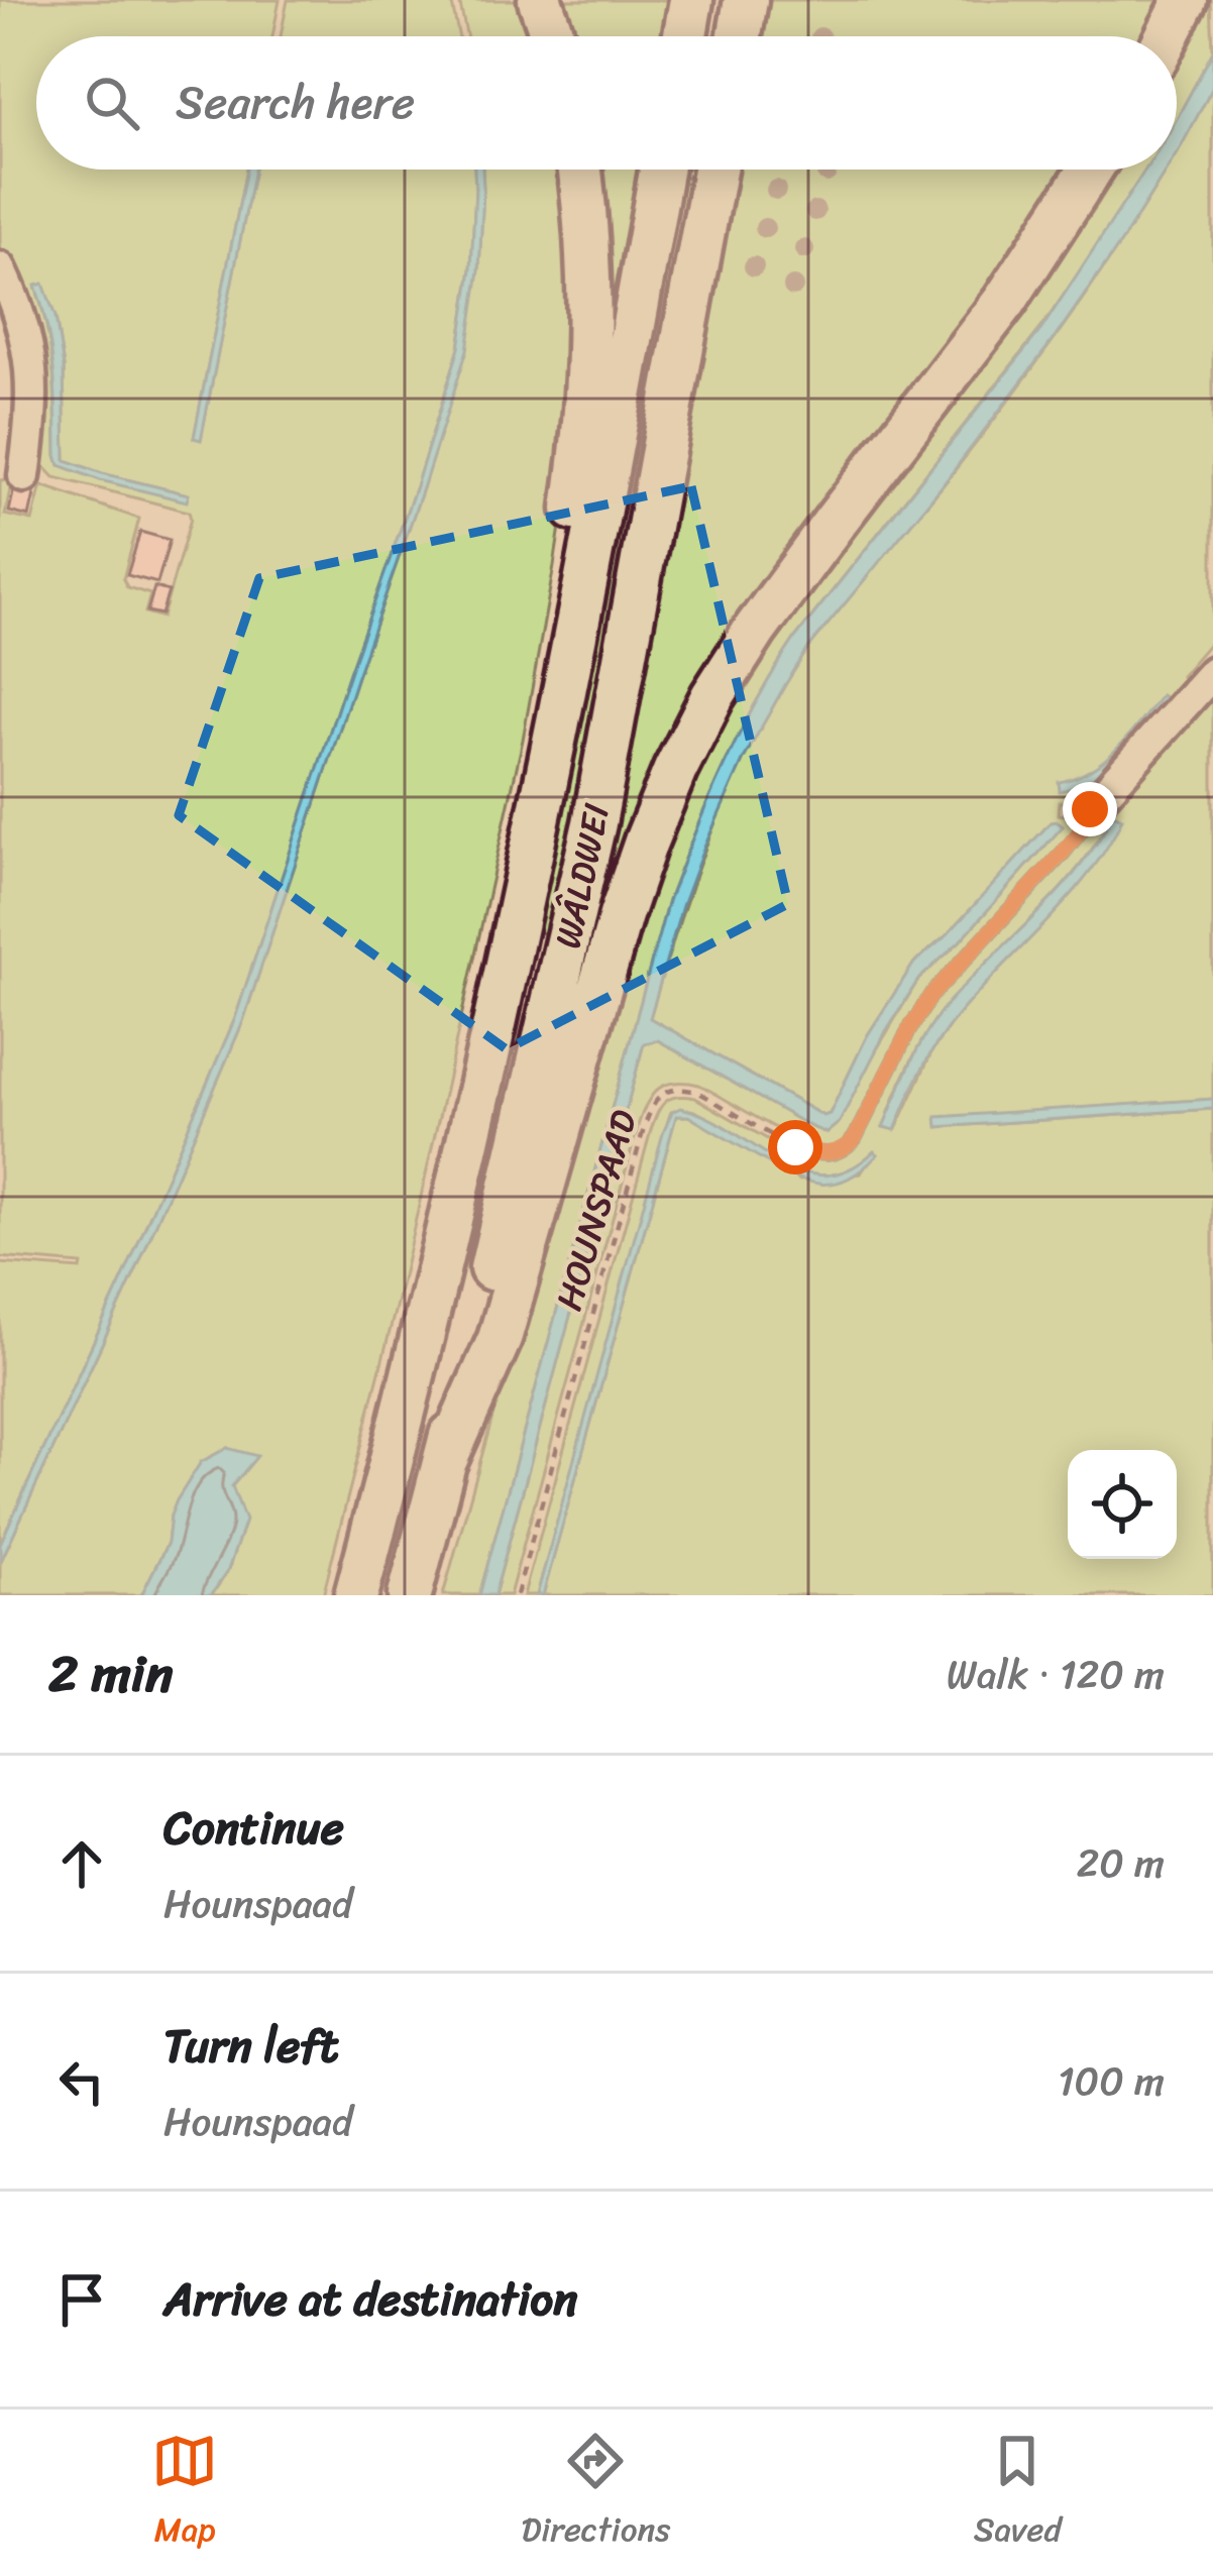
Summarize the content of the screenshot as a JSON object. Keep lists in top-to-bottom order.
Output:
{
  "streets": {
    "highway": ["WÂLDWEI"],
    "path": ["HOUNSPAAD"]
  },
  "page": {
    "search": "Search here",
    "heading": ["2 min", "Walk · 120 m"],
    "list": [
      ["Continue", "Hounspaad", "20 m"],
      ["Turn left", "Hounspaad", "100 m"],
      "Arrive at destination"
    ],
    "nav": ["Map", "Directions", "Saved"]
  }
}
